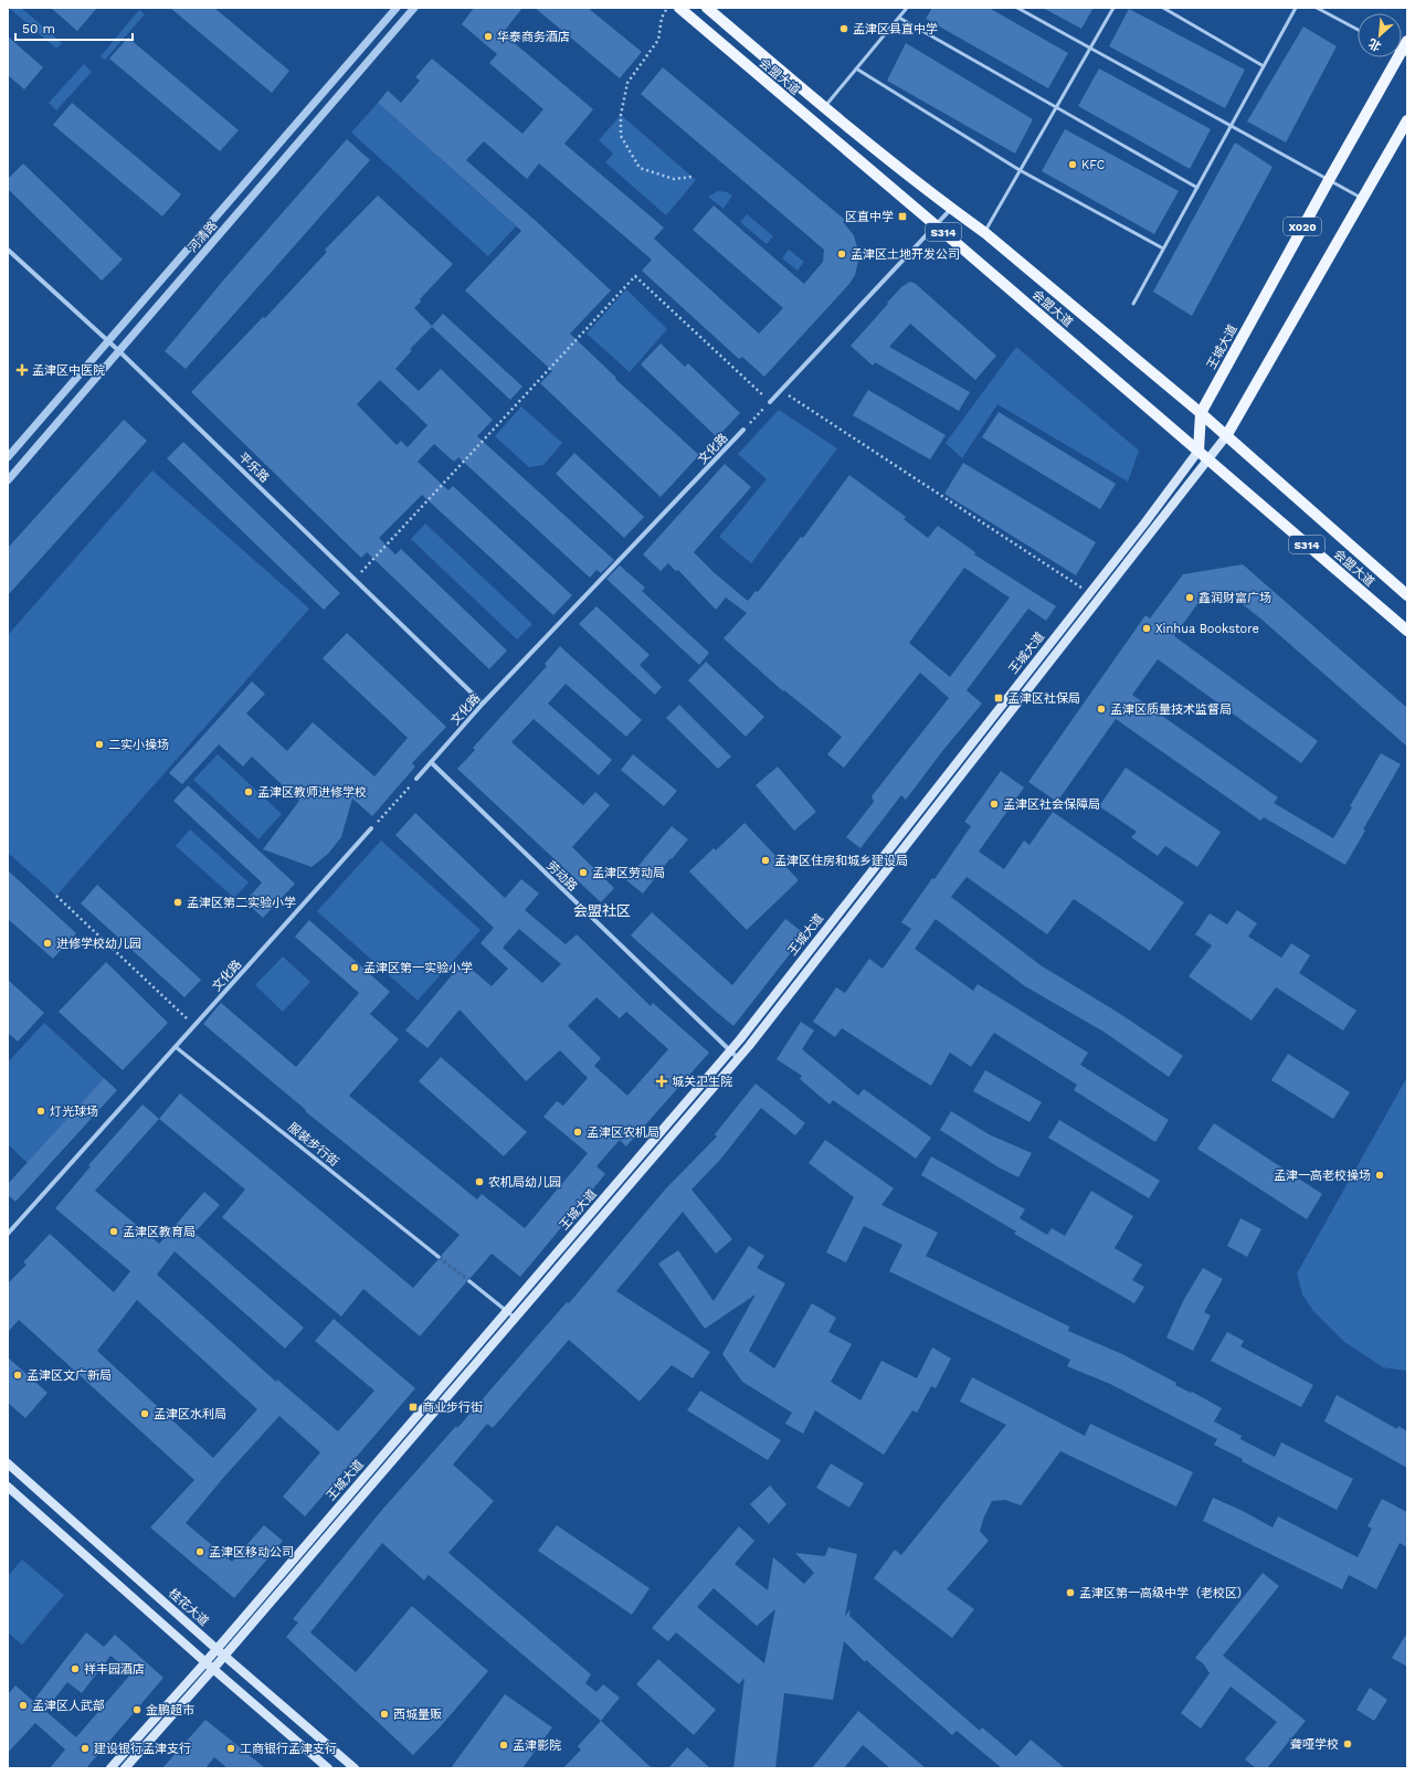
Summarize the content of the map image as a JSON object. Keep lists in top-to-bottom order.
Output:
{
  "streets": {
    "main road": [
      "会盟大道",
      "X020",
      "S314",
      "王城大道",
      "桂花大道"
    ],
    "street": [
      "河清路",
      "文化路",
      "平乐路",
      "劳动路",
      "服装步行街"
    ]
  },
  "crossings": [
    ["会盟大道", "王城大道"],
    ["河清路", "平乐路"],
    ["王城大道", "劳动路"],
    ["王城大道", "桂花大道"],
    ["文化路", "平乐路"],
    ["文化路", "劳动路"],
    ["文化路", "服装步行街"]
  ],
  "districts": ["会盟社区"],
  "places": {
    "other": [
      "孟津区县直中学",
      "华泰商务酒店",
      "KFC",
      "孟津区土地开发公司",
      "鑫润财富广场",
      "Xinhua Bookstore",
      "孟津区质量技术监督局",
      "二实小操场",
      "孟津区教师进修学校",
      "孟津区社会保障局",
      "孟津区住房和城乡建设局",
      "孟津区劳动局",
      "孟津区第二实验小学",
      "进修学校幼儿园",
      "孟津区第一实验小学",
      "灯光球场",
      "孟津区农机局",
      "孟津一高老校操场",
      "农机局幼儿园",
      "孟津区教育局",
      "孟津区文广新局",
      "孟津区水利局",
      "孟津区移动公司",
      "孟津区第一高级中学（老校区）",
      "祥丰园酒店",
      "孟津区人武部",
      "金鹏超市",
      "西城量贩",
      "聋哑学校",
      "孟津影院",
      "建设银行孟津支行",
      "工商银行孟津支行"
    ],
    "transit": ["区直中学", "孟津区社保局", "商业步行街"],
    "health": ["孟津区中医院", "城关卫生院"]
  },
  "scale_bar": "50 m",
  "north": "bottom left"
}
